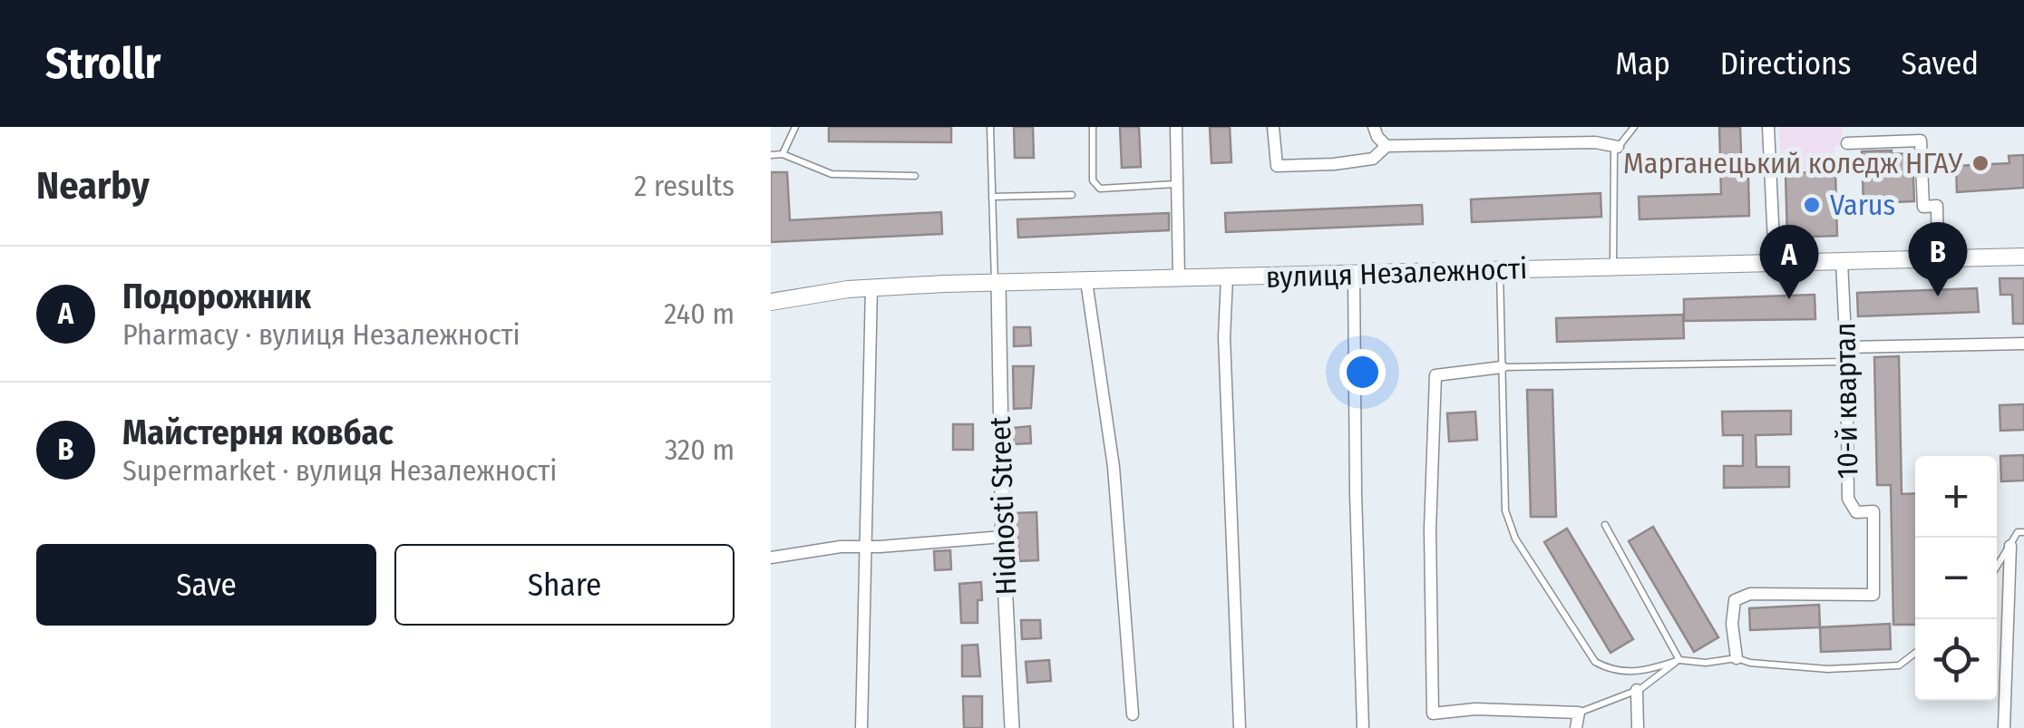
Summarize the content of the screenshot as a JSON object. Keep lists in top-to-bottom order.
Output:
{
  "streets": {
    "main road": ["вулиця Незалежності"],
    "street": ["10-й квартал", "Hidnosti Street"]
  },
  "crossings": [
    ["вулиця Незалежності", "10-й квартал"],
    ["вулиця Незалежності", "Hidnosti Street"]
  ],
  "places": ["Марганецький коледж НГАУ", "Varus"],
  "page": {
    "header": "Strollr",
    "nav": ["Map", "Directions", "Saved"],
    "heading": ["Nearby", "2 results"],
    "pins": ["B", "A"],
    "list": [
      {
        "mark": "A",
        "name": "Подорожник",
        "note": "Pharmacy · вулиця Незалежності",
        "value": "240 m"
      },
      {
        "mark": "B",
        "name": "Майстерня ковбас",
        "note": "Supermarket · вулиця Незалежності",
        "value": "320 m"
      }
    ],
    "map_buttons": ["+", "−"],
    "buttons": ["Save", "Share"]
  }
}
